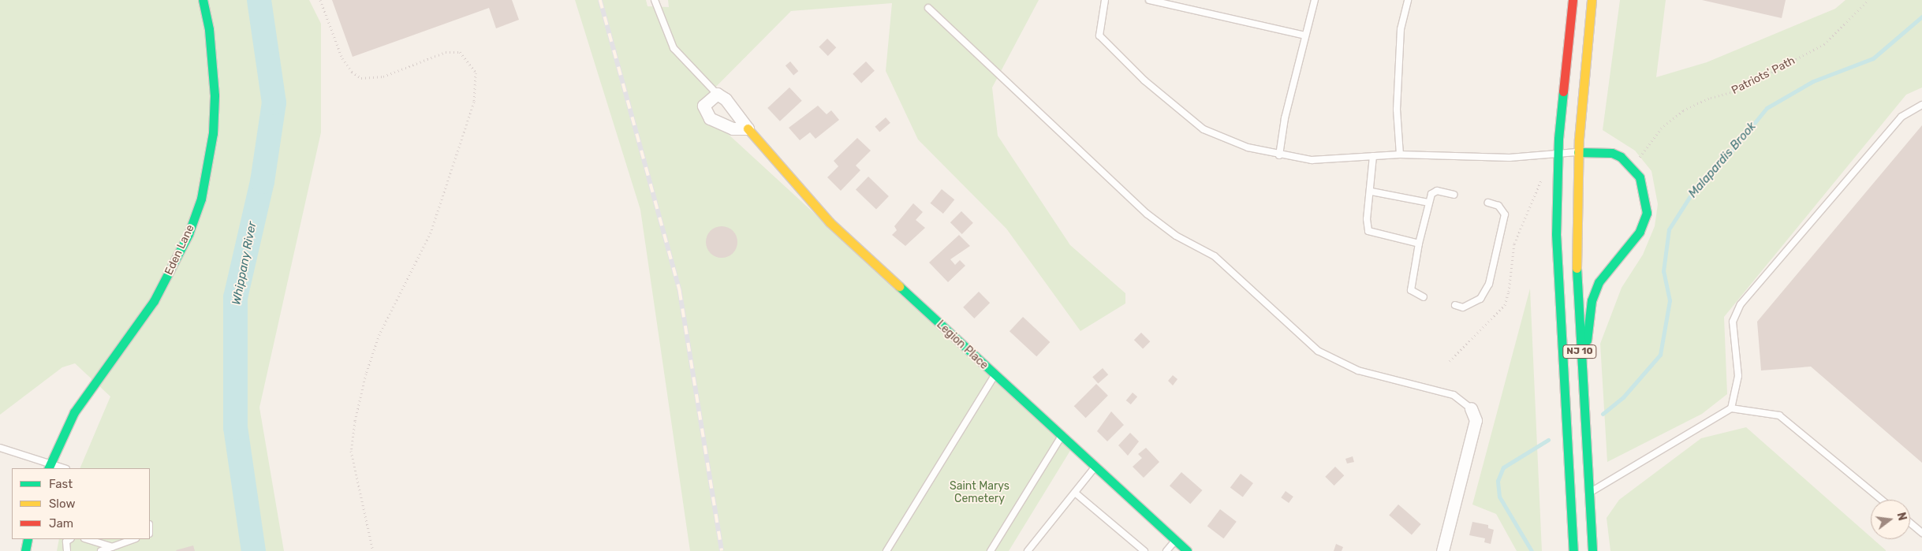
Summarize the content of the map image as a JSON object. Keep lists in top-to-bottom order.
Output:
{
  "streets": {
    "main road": ["Eden Lane", "Legion Place", "NJ 10"],
    "path": ["Patriots' Path"]
  },
  "water": ["Malapardis Brook", "Whippany River"],
  "parks": ["Saint Marys Cemetery"],
  "legend": ["Fast", "Slow", "Jam"],
  "north": "right"
}
